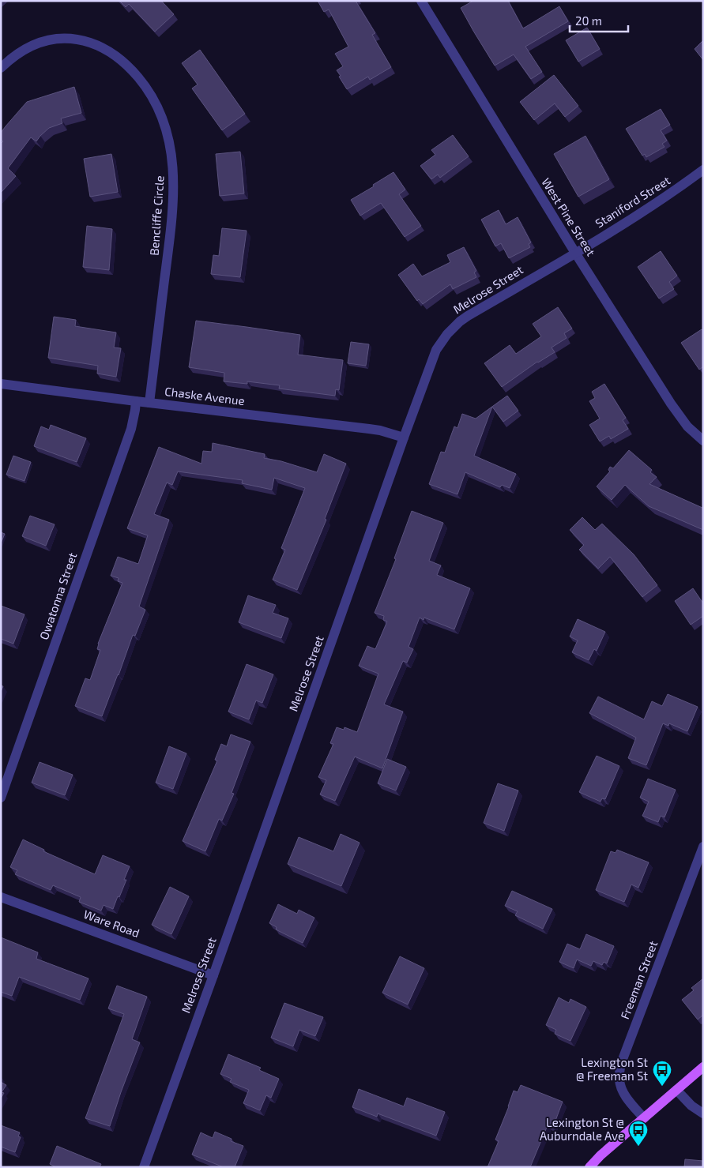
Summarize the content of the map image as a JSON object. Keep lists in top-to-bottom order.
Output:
{
  "streets": {
    "street": [
      "Staniford Street",
      "Bencliffe Circle",
      "West Pine Street",
      "Melrose Street",
      "Chaske Avenue",
      "Owatonna Street",
      "Ware Road",
      "Freeman Street"
    ]
  },
  "crossings": [
    ["Staniford Street", "West Pine Street"],
    ["Staniford Street", "Melrose Street"],
    ["Bencliffe Circle", "Chaske Avenue"],
    ["West Pine Street", "Melrose Street"],
    ["Melrose Street", "Chaske Avenue"],
    ["Melrose Street", "Ware Road"],
    ["Chaske Avenue", "Owatonna Street"]
  ],
  "places": {
    "bus stop": ["Lexington St @ Freeman St", "Lexington St @ Auburndale Ave"]
  },
  "scale_bar": "20 m"
}
